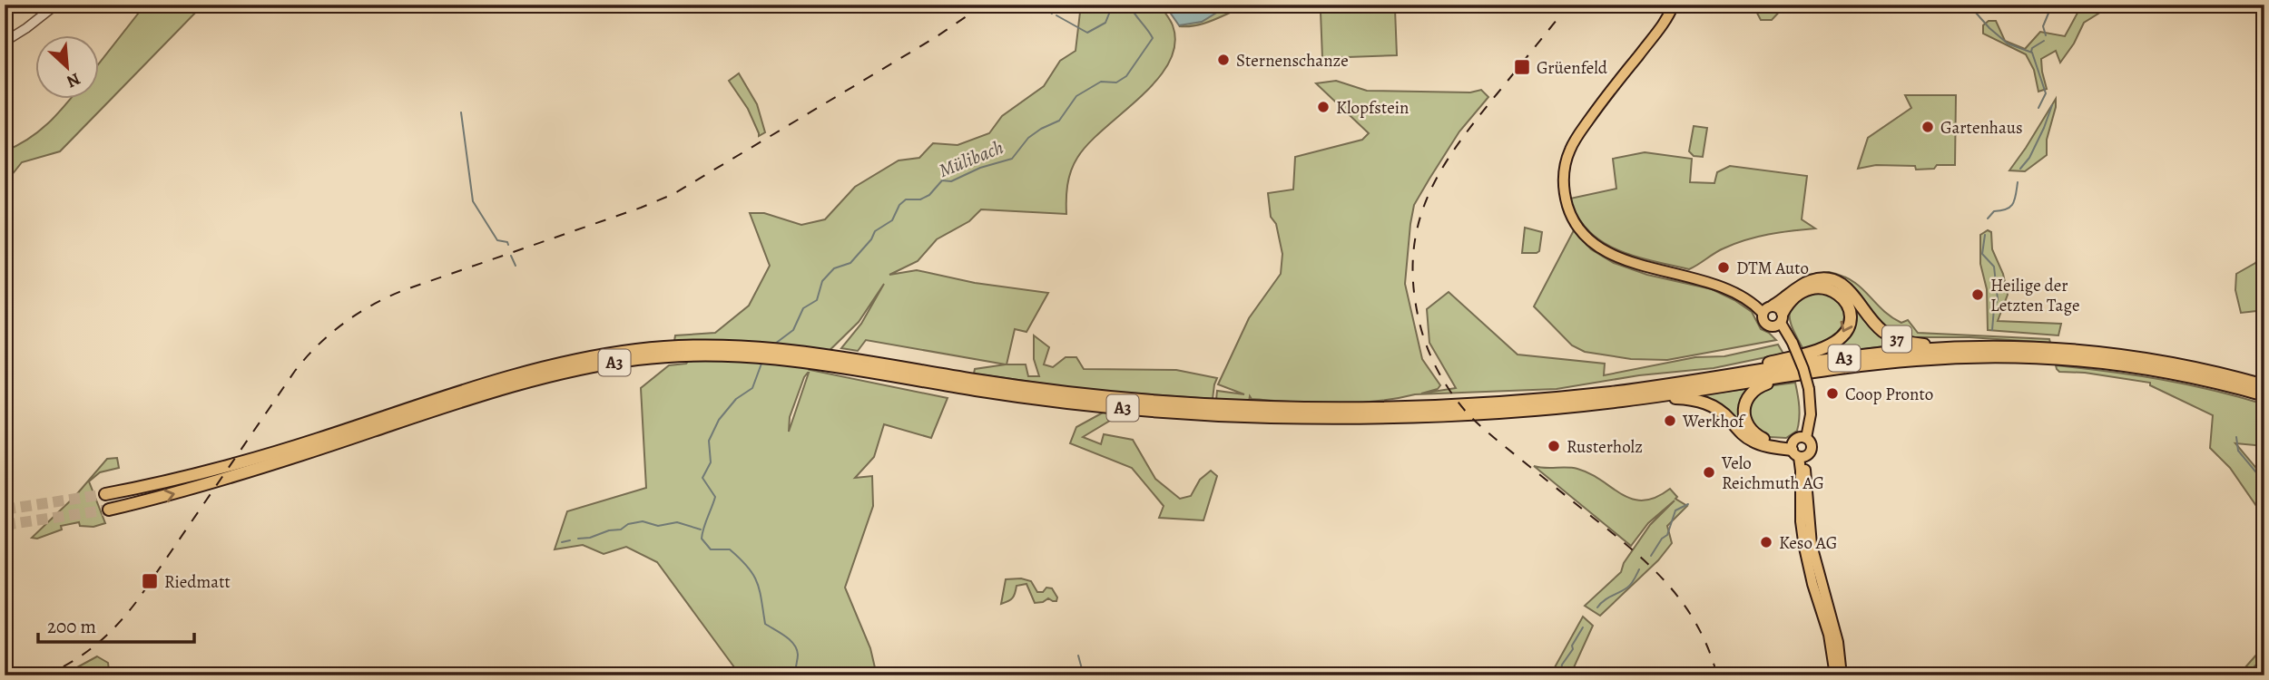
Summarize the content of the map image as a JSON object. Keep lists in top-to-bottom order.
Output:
{
  "streets": {
    "highway": ["37", "A3"]
  },
  "crossings": [
    ["37", "A3"]
  ],
  "water": ["Mülibach"],
  "places": {
    "other": [
      "Sternenschanze",
      "Klopfstein",
      "Gartenhaus",
      "DTM Auto",
      "Heilige der Letzten Tage",
      "Coop Pronto",
      "Werkhof",
      "Rusterholz",
      "Velo Reichmuth AG",
      "Keso AG"
    ],
    "transit": ["Grüenfeld", "Riedmatt"]
  },
  "scale_bar": "200 m",
  "north": "bottom right"
}
